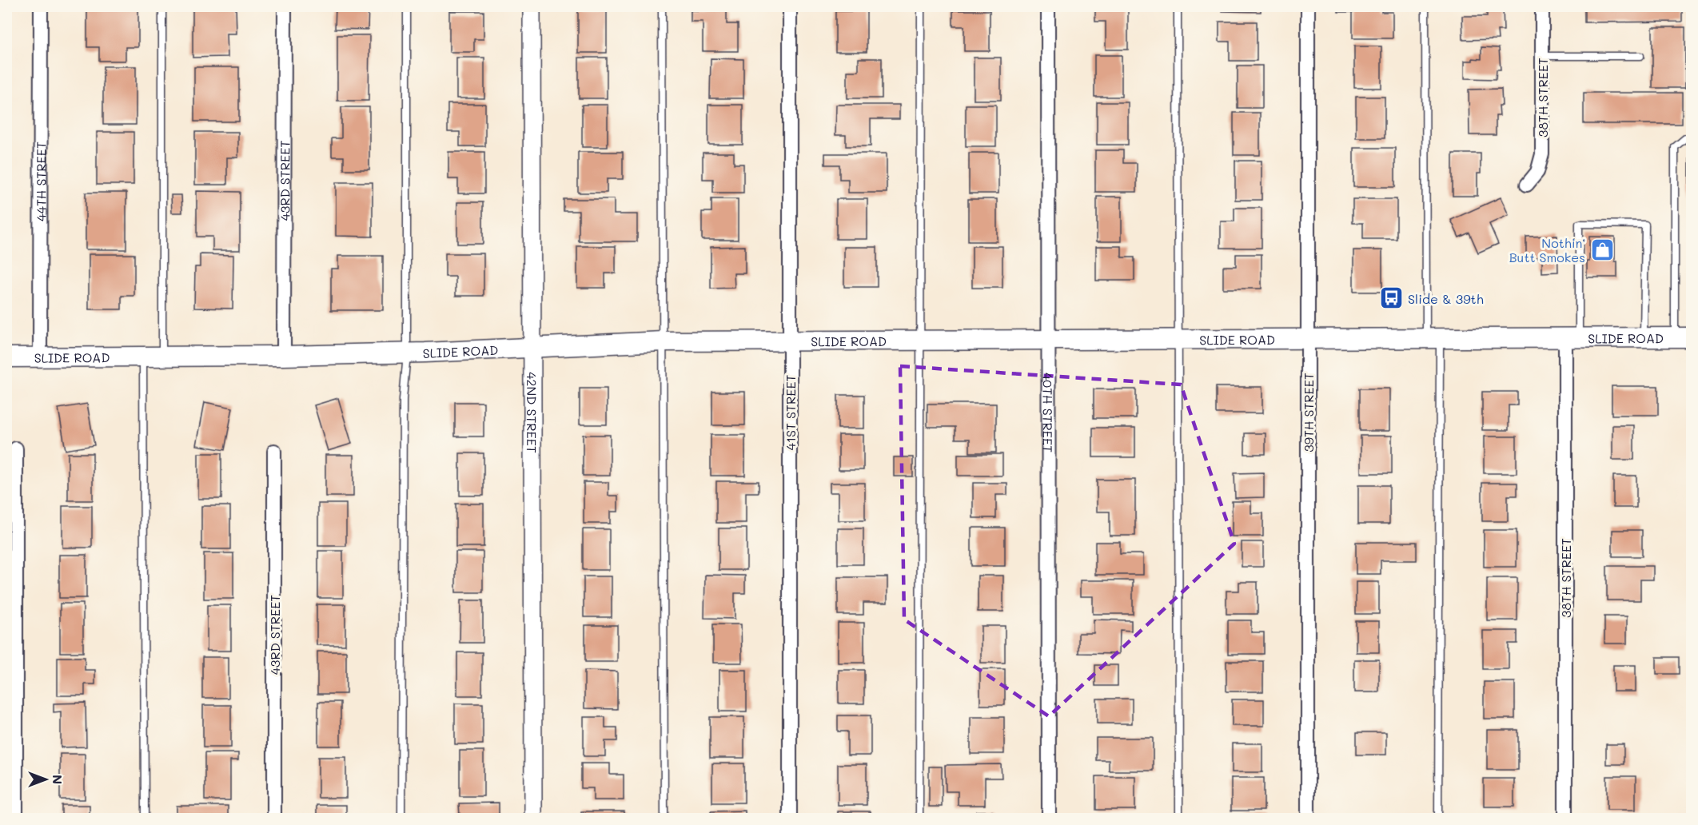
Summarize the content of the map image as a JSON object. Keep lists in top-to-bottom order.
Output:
{
  "streets": {
    "main road": ["SLIDE ROAD"],
    "street": [
      "38TH STREET",
      "43RD STREET",
      "44TH STREET",
      "42ND STREET",
      "41ST STREET",
      "40TH STREET",
      "39TH STREET"
    ]
  },
  "crossings": [
    ["38TH STREET", "SLIDE ROAD"],
    ["43RD STREET", "SLIDE ROAD"],
    ["44TH STREET", "SLIDE ROAD"],
    ["SLIDE ROAD", "42ND STREET"],
    ["SLIDE ROAD", "41ST STREET"],
    ["SLIDE ROAD", "40TH STREET"],
    ["SLIDE ROAD", "39TH STREET"]
  ],
  "places": {
    "shop": ["Nothin' Butt Smokes"],
    "bus stop": ["Slide & 39th"]
  },
  "north": "right"
}
